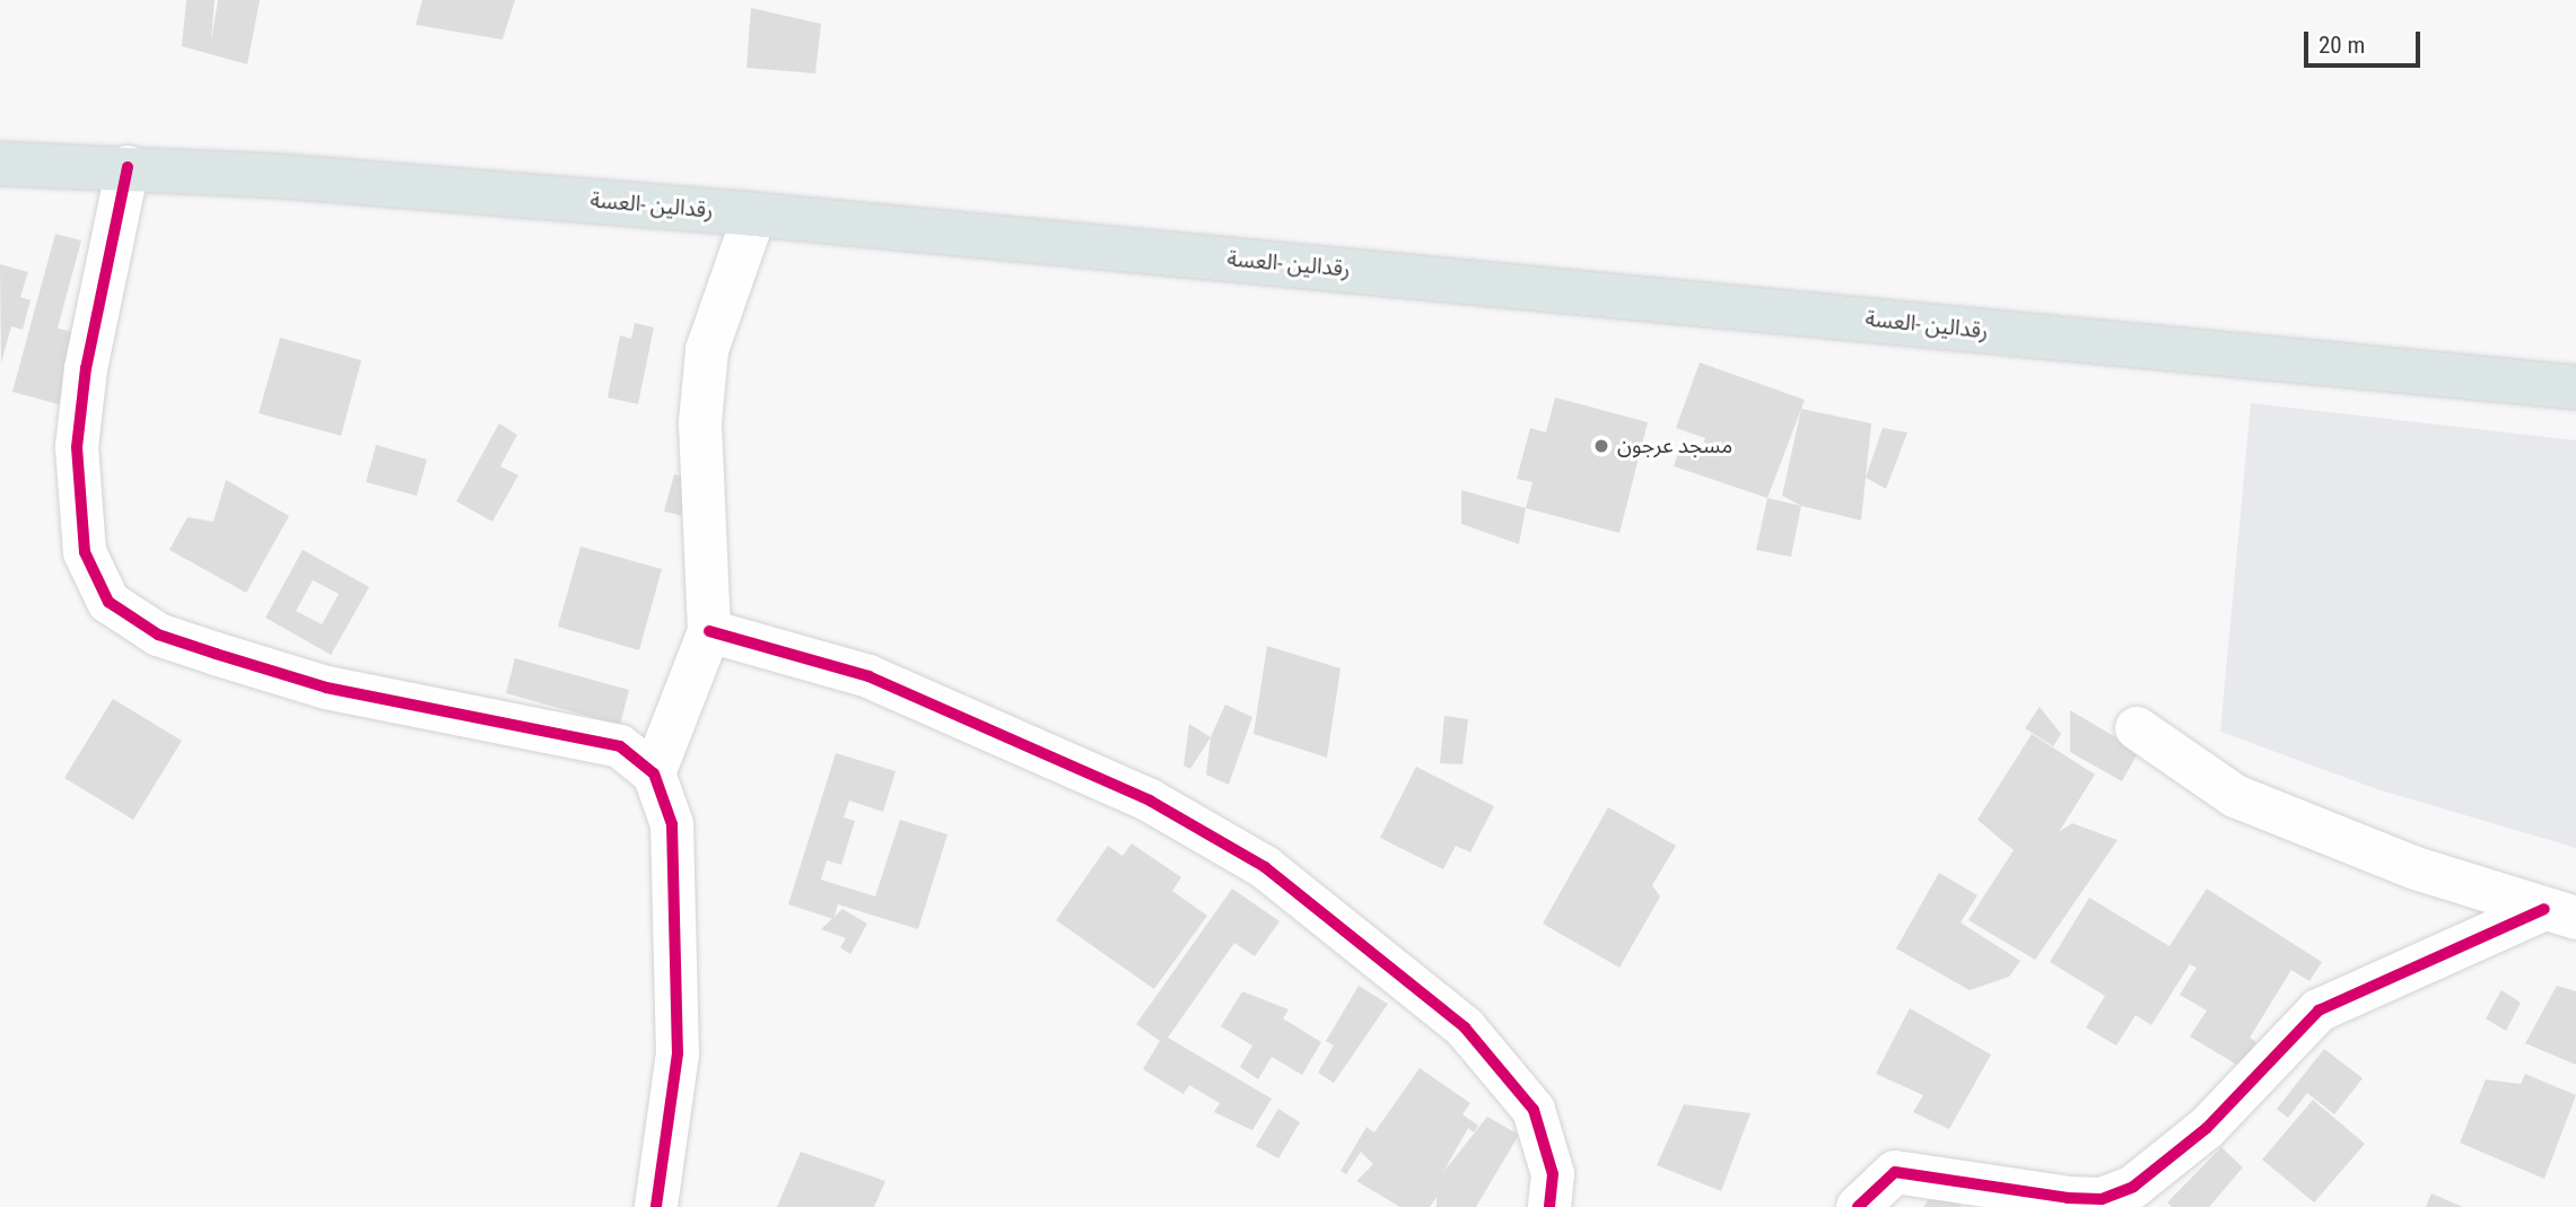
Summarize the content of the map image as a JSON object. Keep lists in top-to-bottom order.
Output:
{
  "streets": {
    "main road": ["رقدالين -العسة"]
  },
  "places": ["مسجد عرجون"],
  "scale_bar": "20 m"
}
